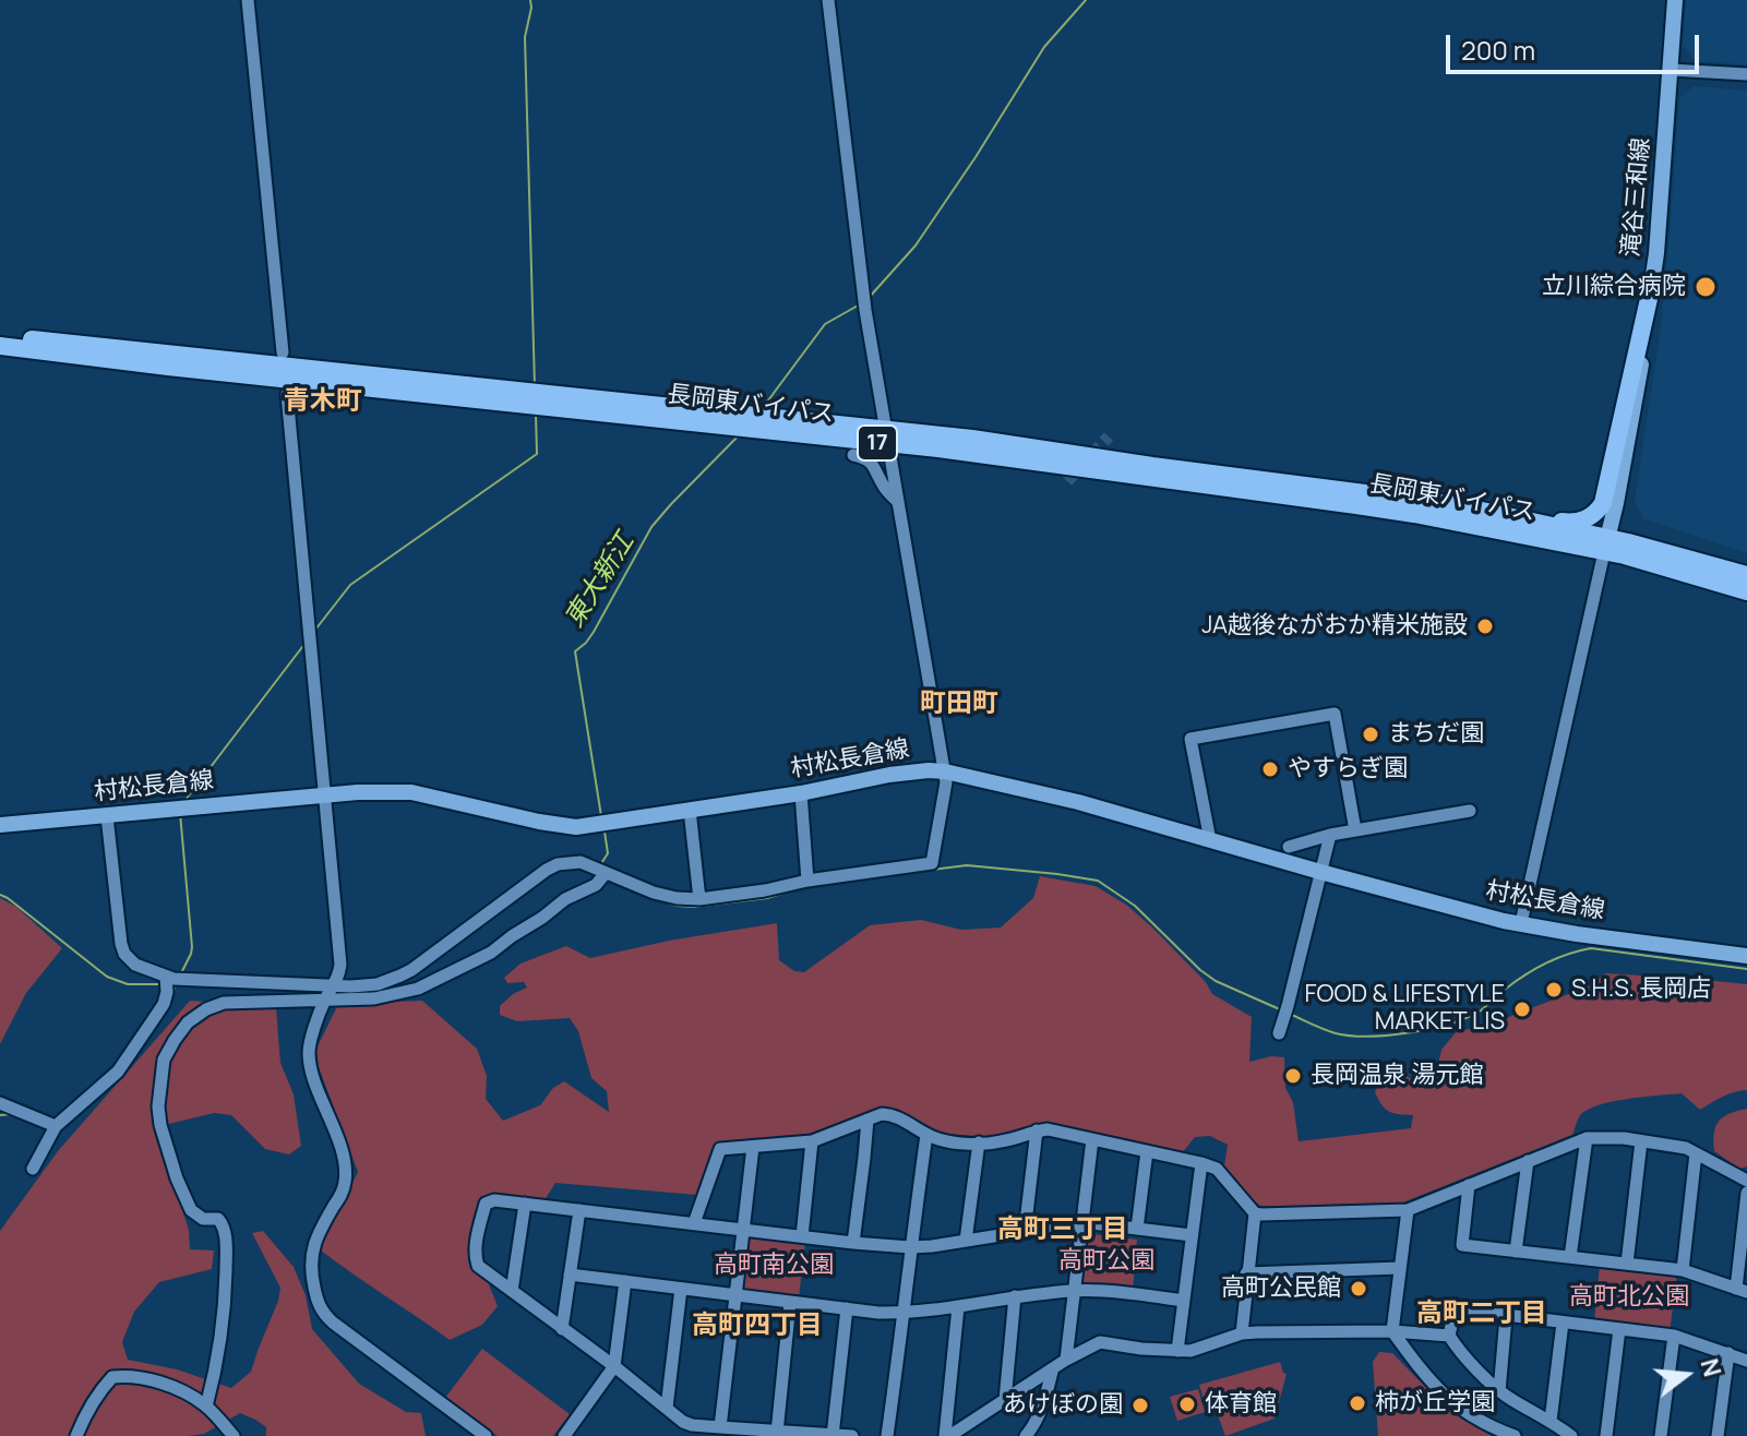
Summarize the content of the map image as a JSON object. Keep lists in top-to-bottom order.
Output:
{
  "streets": {
    "highway": ["長岡東バイパス", "17"],
    "main road": ["滝谷三和線", "村松長倉線"]
  },
  "crossings": [
    ["滝谷三和線", "長岡東バイパス"]
  ],
  "districts": [
    "青木町",
    "町田町",
    "高町三丁目",
    "高町二丁目",
    "高町四丁目"
  ],
  "water": ["東大新江"],
  "parks": ["高町公園", "高町南公園", "高町北公園"],
  "places": [
    "立川綜合病院",
    "JA越後ながおか精米施設",
    "まちだ園",
    "やすらぎ園",
    "S.H.S. 長岡店",
    "FOOD & LIFESTYLE MARKET LIS",
    "長岡温泉 湯元館",
    "高町公民館",
    "柿が丘学園",
    "体育館",
    "あけぼの園"
  ],
  "scale_bar": "200 m",
  "north": "right"
}
